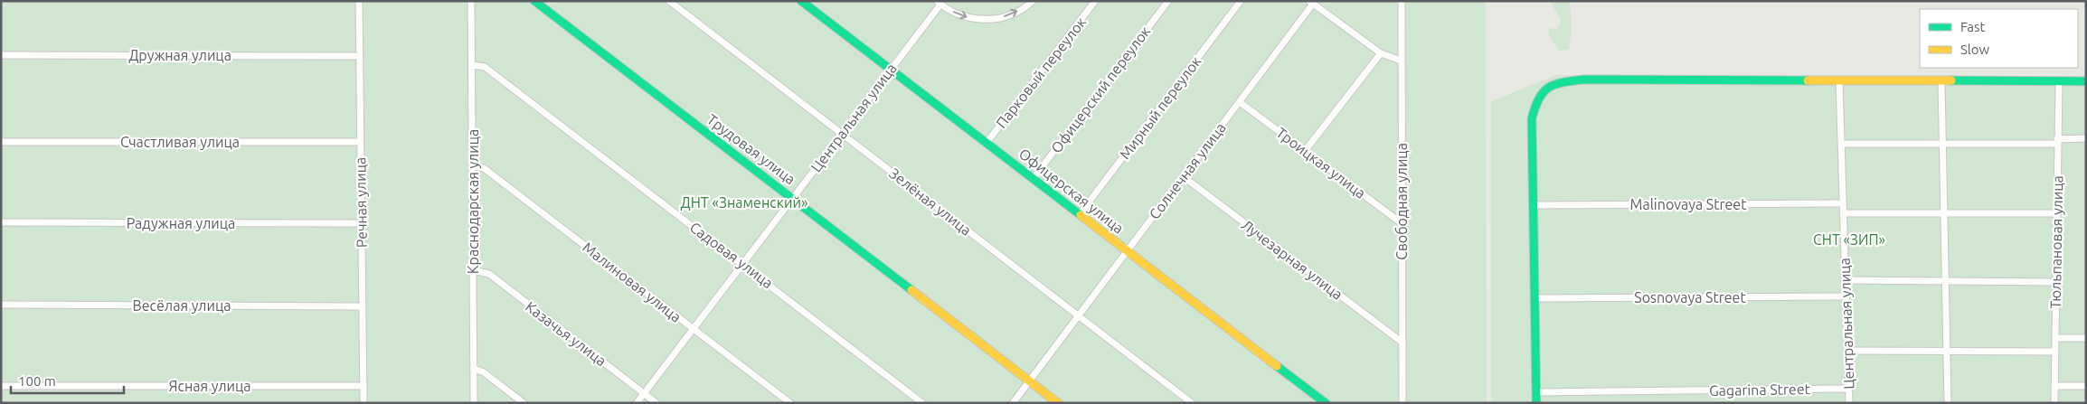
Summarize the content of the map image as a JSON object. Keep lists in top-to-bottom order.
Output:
{
  "streets": {
    "street": [
      "Дружная улица",
      "Парковый переулок",
      "Офицерский переулок",
      "Мирный переулок",
      "Центральная улица",
      "Счастливая улица",
      "Трудовая улица",
      "Троицкая улица",
      "Солнечная улица",
      "Офицерская улица",
      "Краснодарская улица",
      "Зелёная улица",
      "Свободная улица",
      "Речная улица",
      "Malinovaya Street",
      "Радужная улица",
      "Тюльпановая улица",
      "Садовая улица",
      "Лучезарная улица",
      "Малиновая улица",
      "Sosnovaya Street",
      "Весёлая улица",
      "Казачья улица",
      "Ясная улица",
      "Gagarina Street"
    ]
  },
  "crossings": [
    ["Дружная улица", "Речная улица"],
    ["Парковый переулок", "Офицерская улица"],
    ["Офицерский переулок", "Офицерская улица"],
    ["Мирный переулок", "Офицерская улица"],
    ["Центральная улица", "Трудовая улица"],
    ["Центральная улица", "Офицерская улица"],
    ["Центральная улица", "Зелёная улица"],
    ["Центральная улица", "Malinovaya Street"],
    ["Центральная улица", "Садовая улица"],
    ["Центральная улица", "Малиновая улица"],
    ["Центральная улица", "Sosnovaya Street"],
    ["Центральная улица", "Казачья улица"],
    ["Центральная улица", "Gagarina Street"],
    ["Счастливая улица", "Речная улица"],
    ["Трудовая улица", "Солнечная улица"],
    ["Троицкая улица", "Солнечная улица"],
    ["Троицкая улица", "Свободная улица"],
    ["Солнечная улица", "Офицерская улица"],
    ["Солнечная улица", "Зелёная улица"],
    ["Солнечная улица", "Лучезарная улица"],
    ["Краснодарская улица", "Садовая улица"],
    ["Краснодарская улица", "Малиновая улица"],
    ["Краснодарская улица", "Казачья улица"],
    ["Свободная улица", "Лучезарная улица"],
    ["Речная улица", "Радужная улица"],
    ["Речная улица", "Весёлая улица"],
    ["Речная улица", "Ясная улица"]
  ],
  "parks": ["ДНТ «Знаменский»", "СНТ «ЗИП»"],
  "legend": ["Fast", "Slow"],
  "scale_bar": "100 m"
}
